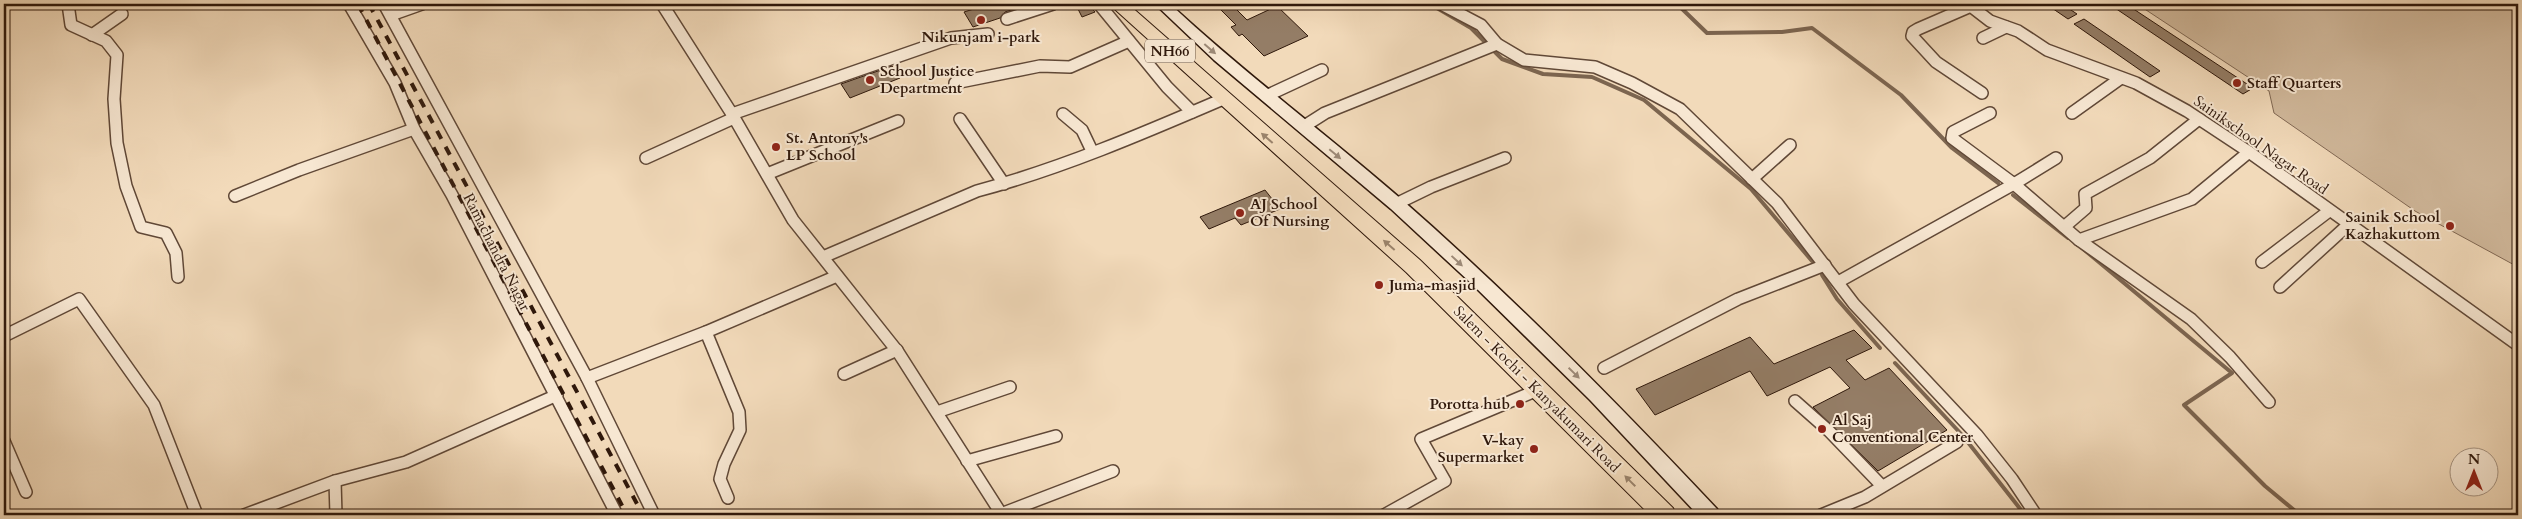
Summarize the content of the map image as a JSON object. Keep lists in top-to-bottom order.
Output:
{
  "streets": {
    "highway": ["NH66", "Salem - Kochi - Kanyakumari Road"],
    "street": ["Sainikschool Nagar Road", "Ramachandra Nagar"]
  },
  "one_way": ["Salem - Kochi - Kanyakumari Road"],
  "places": [
    "Nikunjam i-park",
    "School Justice Department",
    "Staff Quarters",
    "St. Antony's LP School",
    "AJ School Of Nursing",
    "Sainik School Kazhakuttom",
    "Juma-masjid",
    "Porotta hub",
    "Al Saj Conventional Center",
    "V-kay Supermarket"
  ],
  "north": "top"
}
